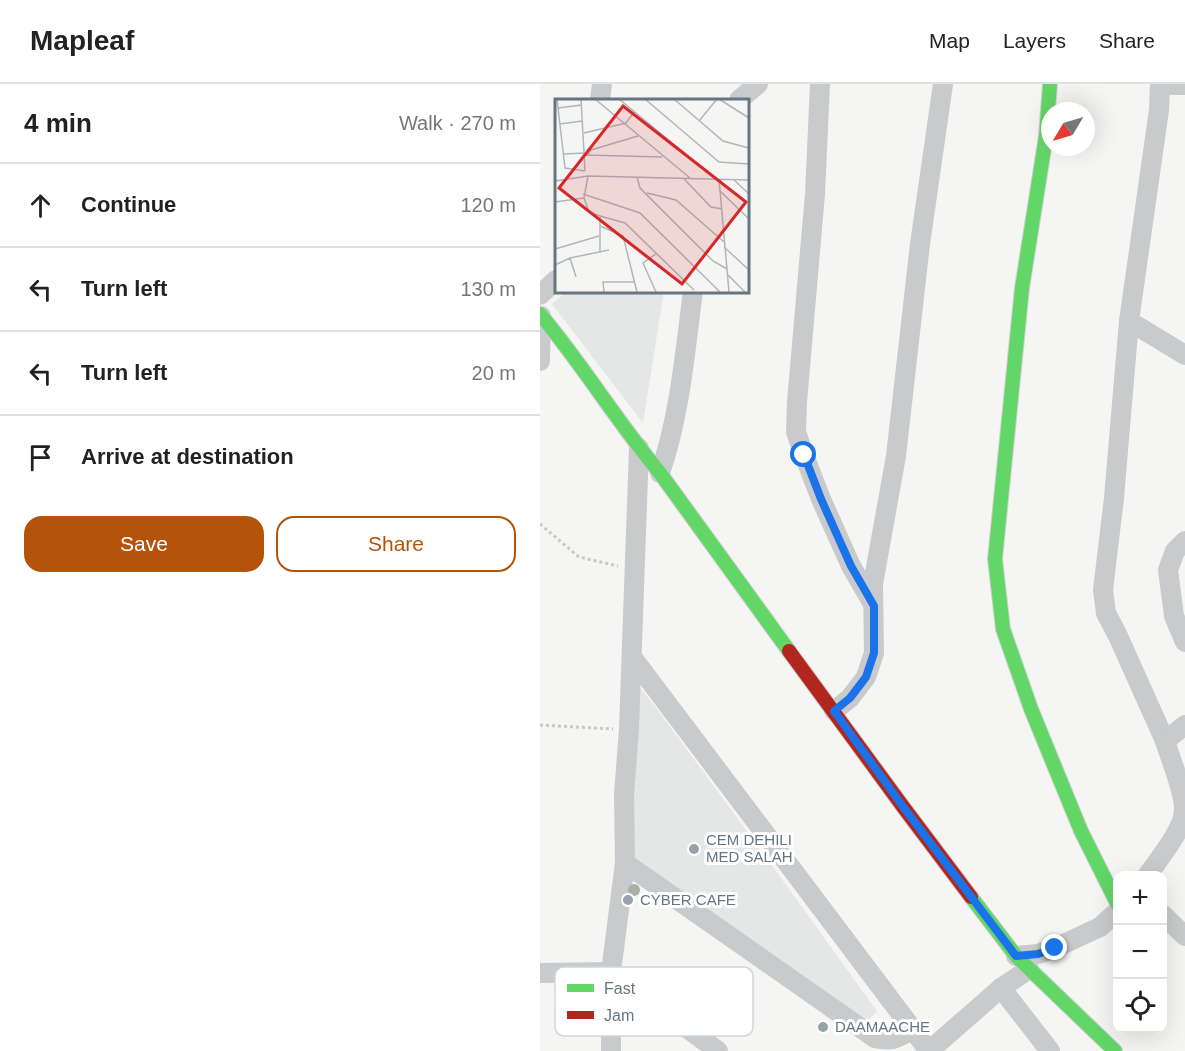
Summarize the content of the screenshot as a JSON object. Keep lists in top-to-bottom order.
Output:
{
  "places": ["CEM DEHILI MED SALAH", "CYBER CAFE", "DAAMAACHE"],
  "legend": ["Fast", "Jam"],
  "north": "bottom left",
  "page": {
    "header": "Mapleaf",
    "nav": ["Map", "Layers", "Share"],
    "heading": ["4 min", "Walk · 270 m"],
    "list": [
      ["Continue", "120 m"],
      ["Turn left", "130 m"],
      ["Turn left", "20 m"],
      "Arrive at destination"
    ],
    "buttons": ["Save", "Share"],
    "map_buttons": ["+", "−"]
  }
}
